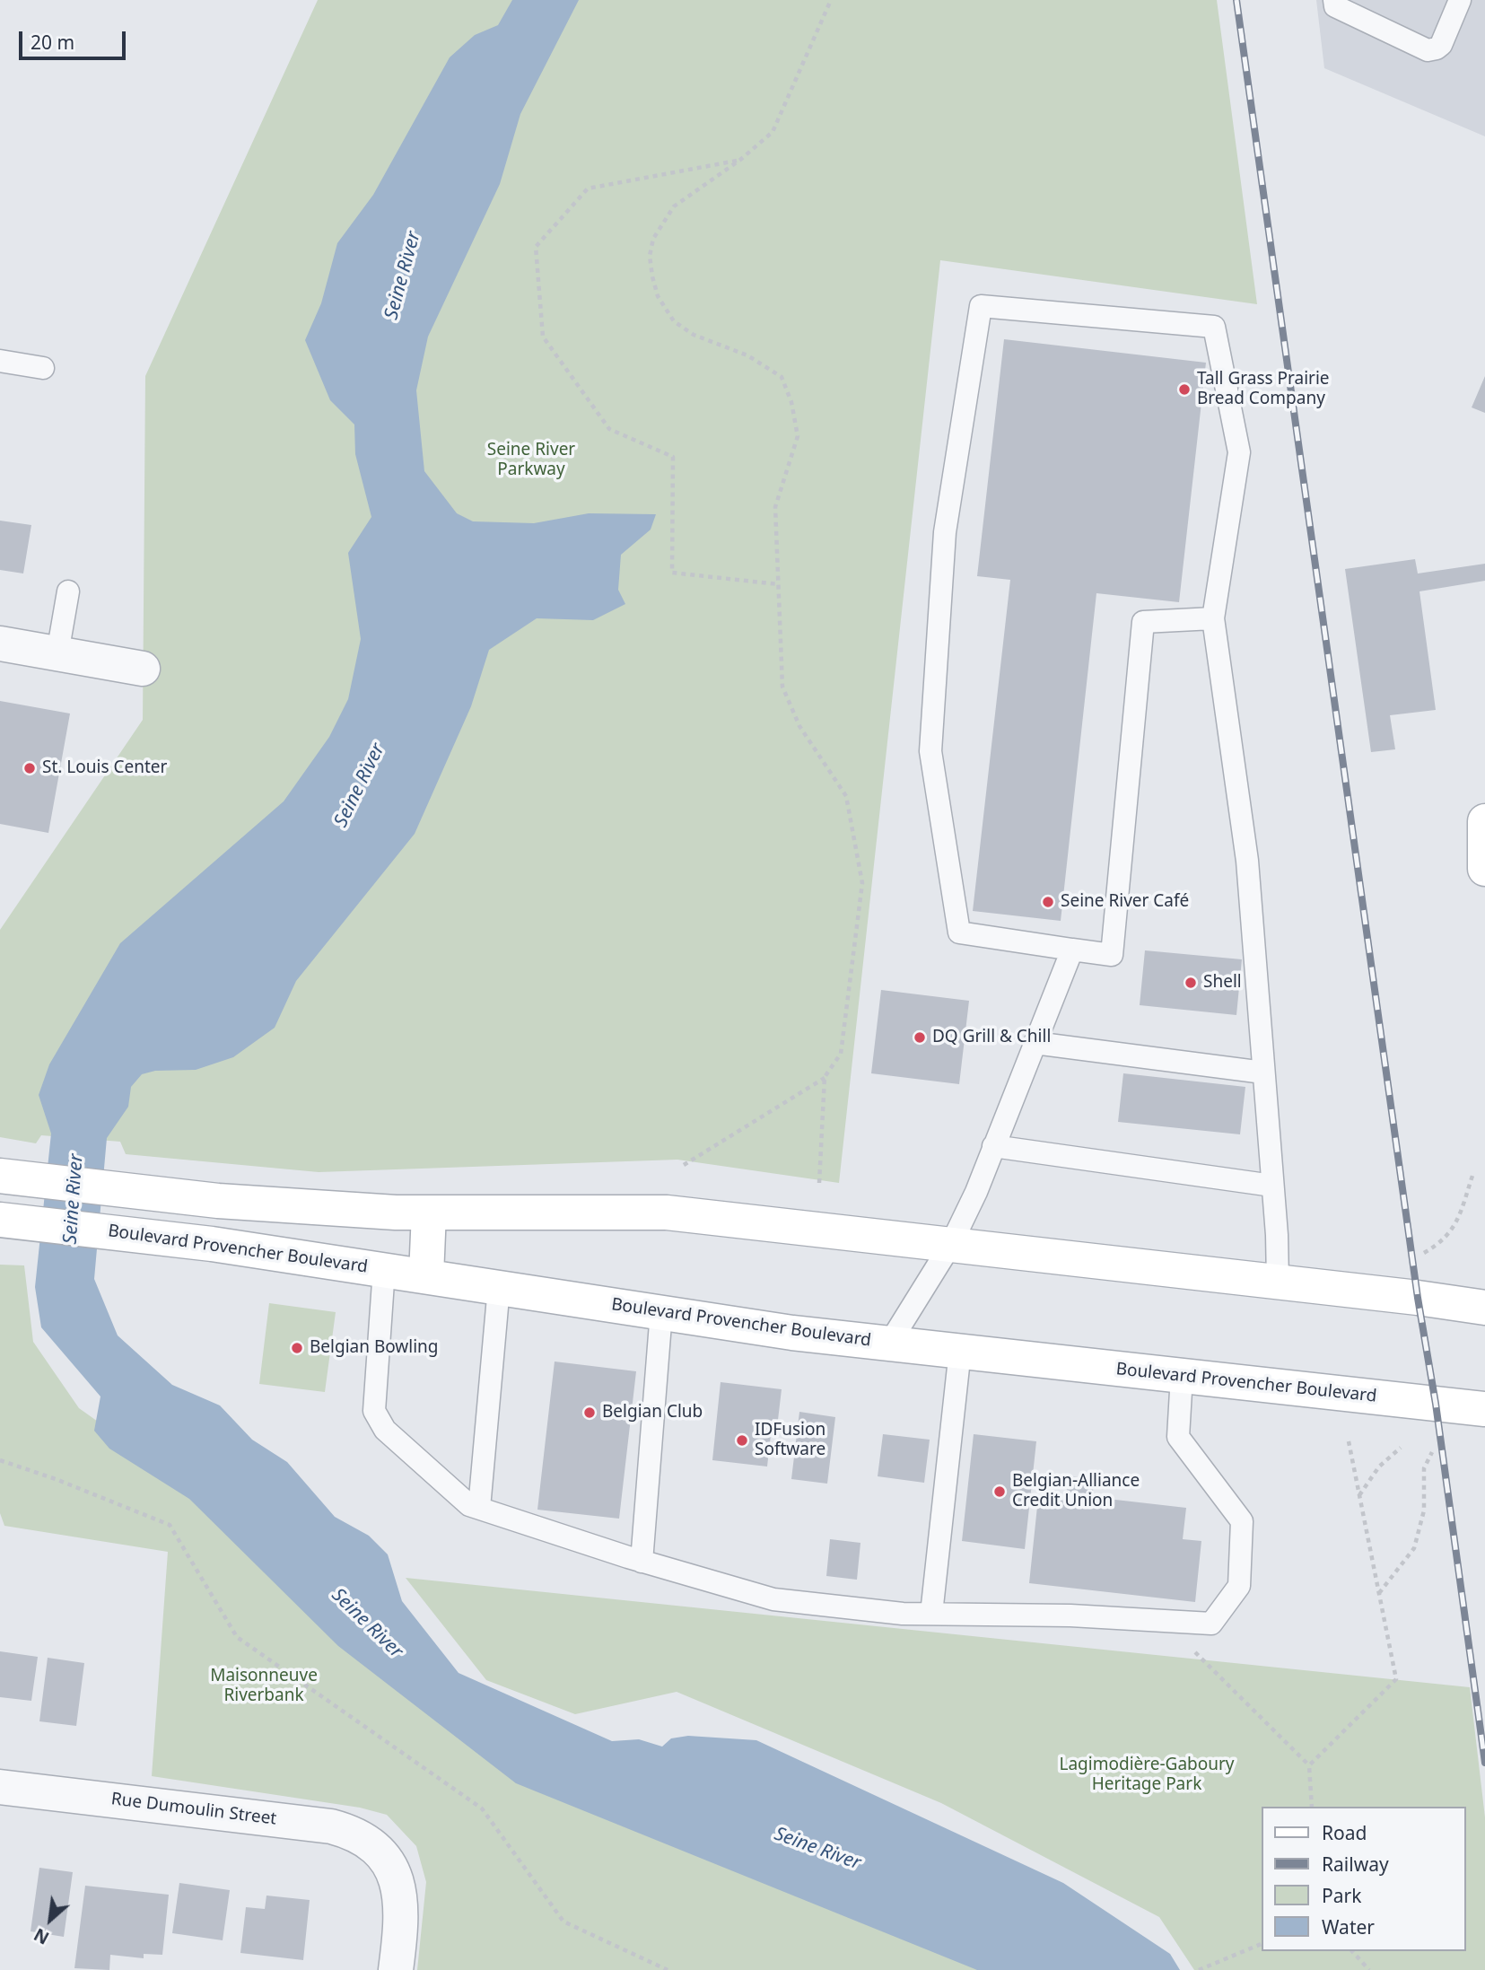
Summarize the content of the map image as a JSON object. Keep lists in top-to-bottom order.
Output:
{
  "streets": {
    "main road": ["Boulevard Provencher Boulevard"],
    "street": ["Rue Dumoulin Street"]
  },
  "water": ["Seine River"],
  "parks": ["Seine River Parkway", "Maisonneuve Riverbank", "Lagimodière-Gaboury Heritage Park"],
  "places": [
    "Tall Grass Prairie Bread Company",
    "St. Louis Center",
    "Seine River Café",
    "Shell",
    "DQ Grill & Chill",
    "Belgian Bowling",
    "Belgian Club",
    "IDFusion Software",
    "Belgian-Alliance Credit Union"
  ],
  "legend": [
    "Road",
    "Railway",
    "Park",
    "Water"
  ],
  "scale_bar": "20 m",
  "north": "bottom left"
}
